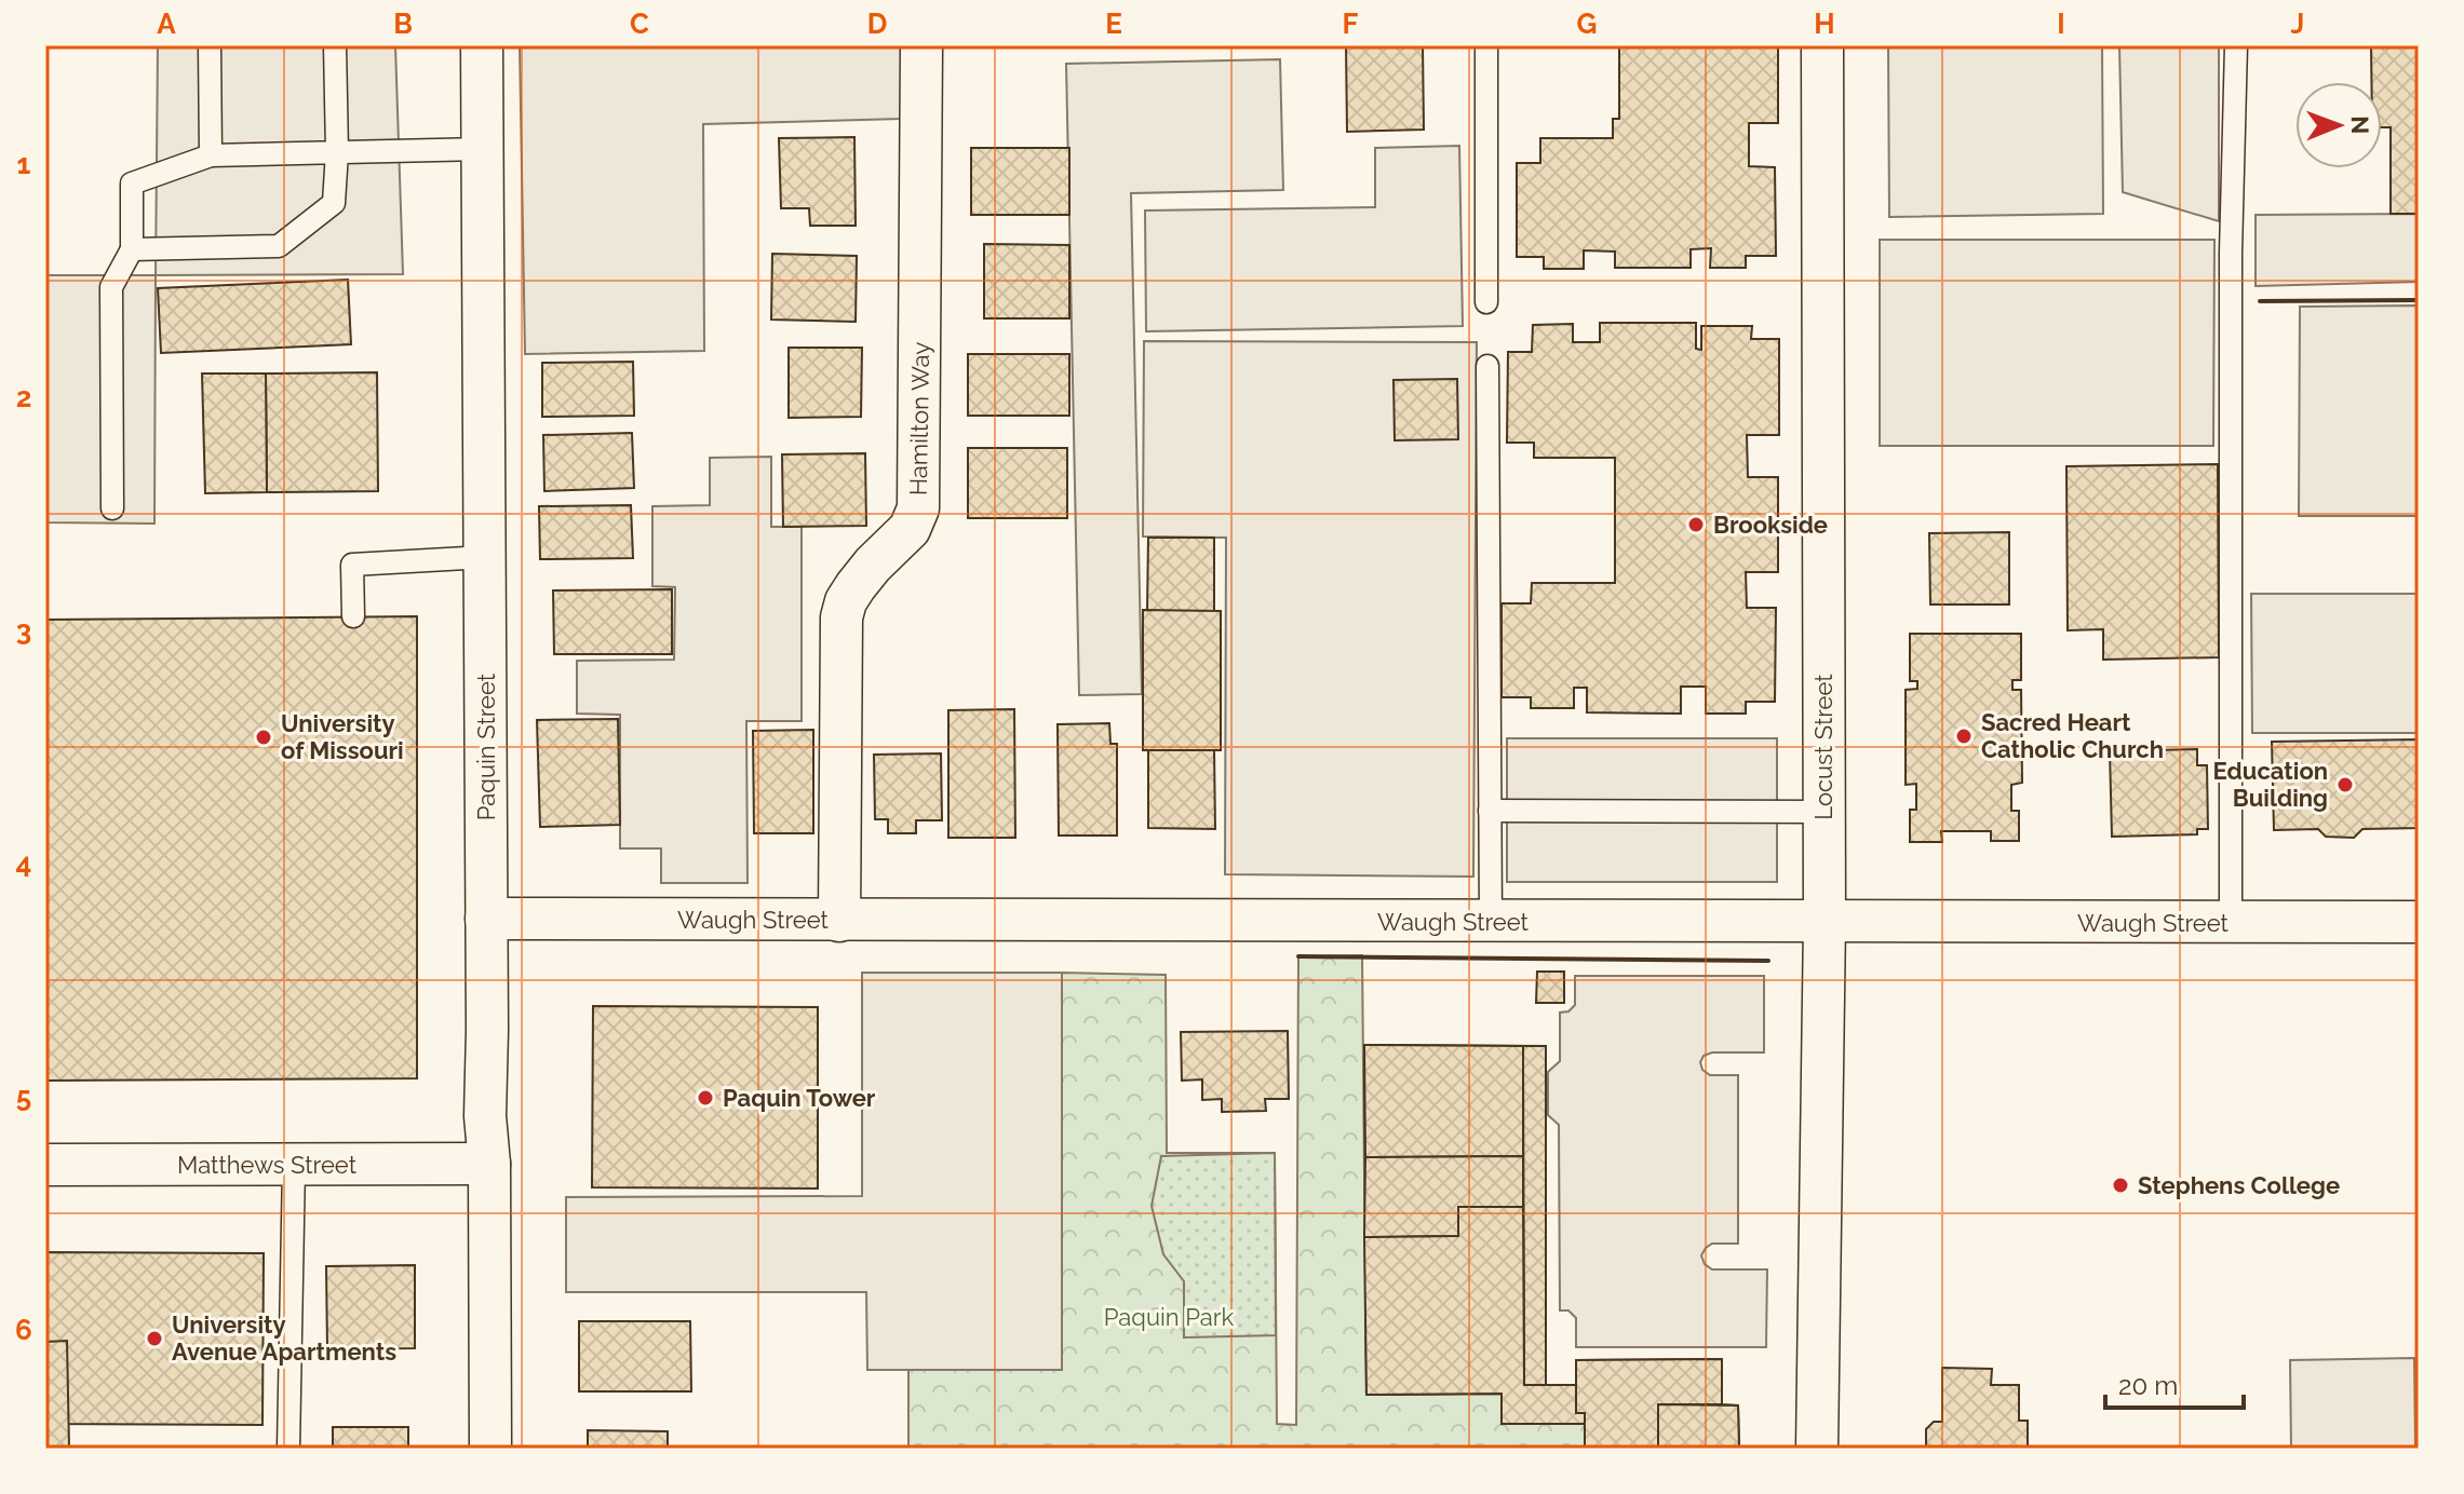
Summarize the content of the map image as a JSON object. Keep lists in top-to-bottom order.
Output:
{
  "streets": {
    "street": [
      "Hamilton Way",
      "Paquin Street",
      "Locust Street",
      "Waugh Street",
      "Matthews Street"
    ]
  },
  "crossings": [
    ["Hamilton Way", "Waugh Street"],
    ["Paquin Street", "Waugh Street"],
    ["Paquin Street", "Matthews Street"],
    ["Locust Street", "Waugh Street"]
  ],
  "parks": ["Paquin Park"],
  "places": [
    "Brookside",
    "Sacred Heart Catholic Church",
    "University of Missouri",
    "Education Building",
    "Paquin Tower",
    "Stephens College",
    "University Avenue Apartments"
  ],
  "scale_bar": "20 m",
  "north": "right",
  "grid": {
    "columns": [
      "A",
      "B",
      "C",
      "D",
      "E",
      "F",
      "G",
      "H",
      "I",
      "J"
    ],
    "rows": [
      "1",
      "2",
      "3",
      "4",
      "5",
      "6"
    ]
  }
}
